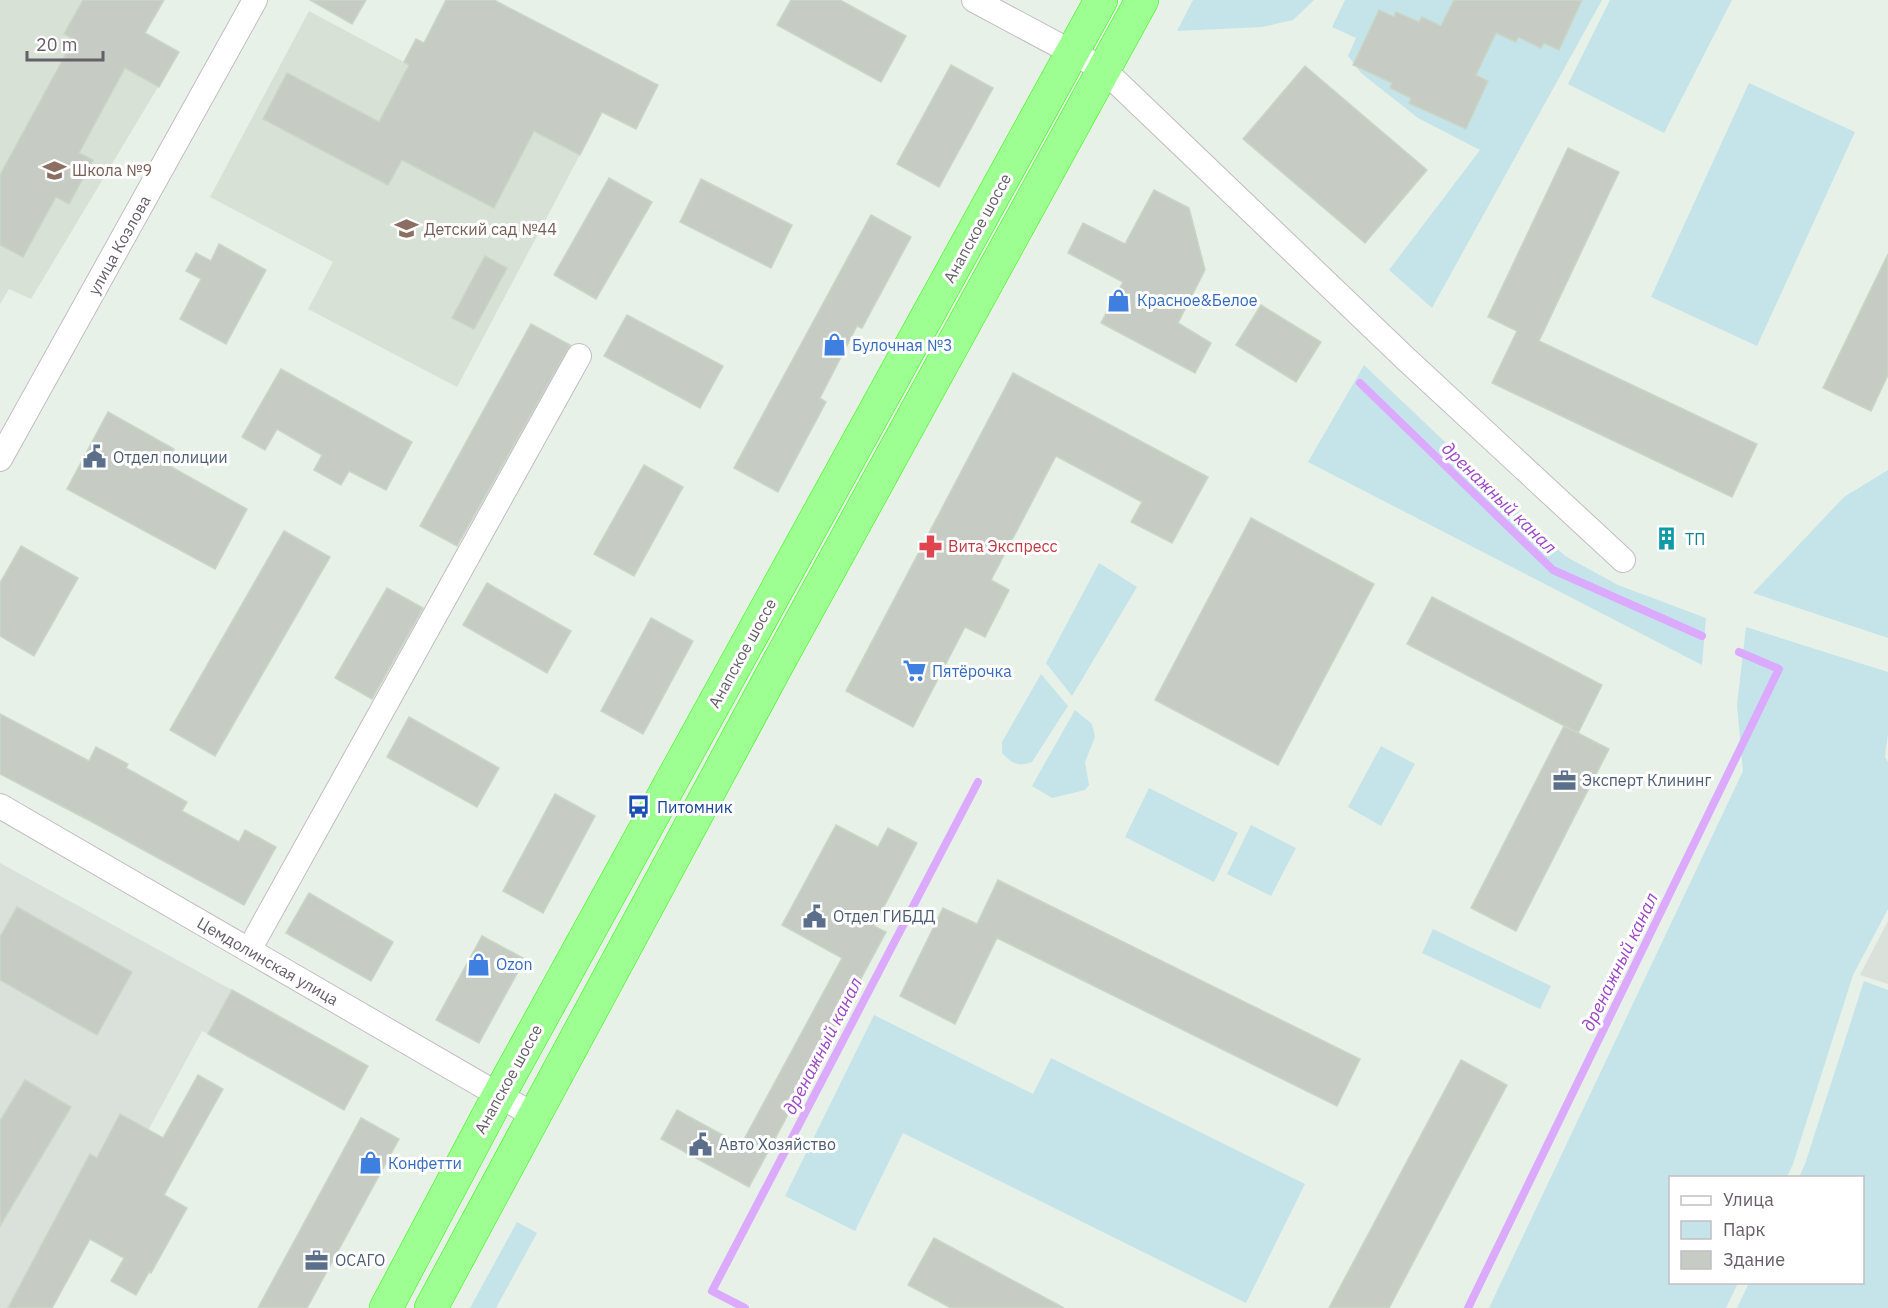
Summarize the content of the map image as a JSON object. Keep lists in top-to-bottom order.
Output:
{
  "streets": {
    "highway": ["Анапское шоссе"],
    "street": ["улица Козлова", "Цемдолинская улица"]
  },
  "crossings": [
    ["Анапское шоссе", "Цемдолинская улица"]
  ],
  "water": ["дренажный канал"],
  "places": {
    "school or university": ["Школа №9", "Детский сад №44"],
    "shop": [
      "Красное&Белое",
      "Булочная №3",
      "Ozon",
      "Конфетти"
    ],
    "public building": ["Отдел полиции", "Отдел ГИБДД", "Авто Хозяйство"],
    "building": ["ТП"],
    "pharmacy": ["Вита Экспресс"],
    "supermarket": ["Пятёрочка"],
    "office": ["Эксперт Клининг", "ОСАГО"],
    "bus stop": ["Питомник"]
  },
  "legend": ["Улица", "Парк", "Здание"],
  "scale_bar": "20 m"
}
